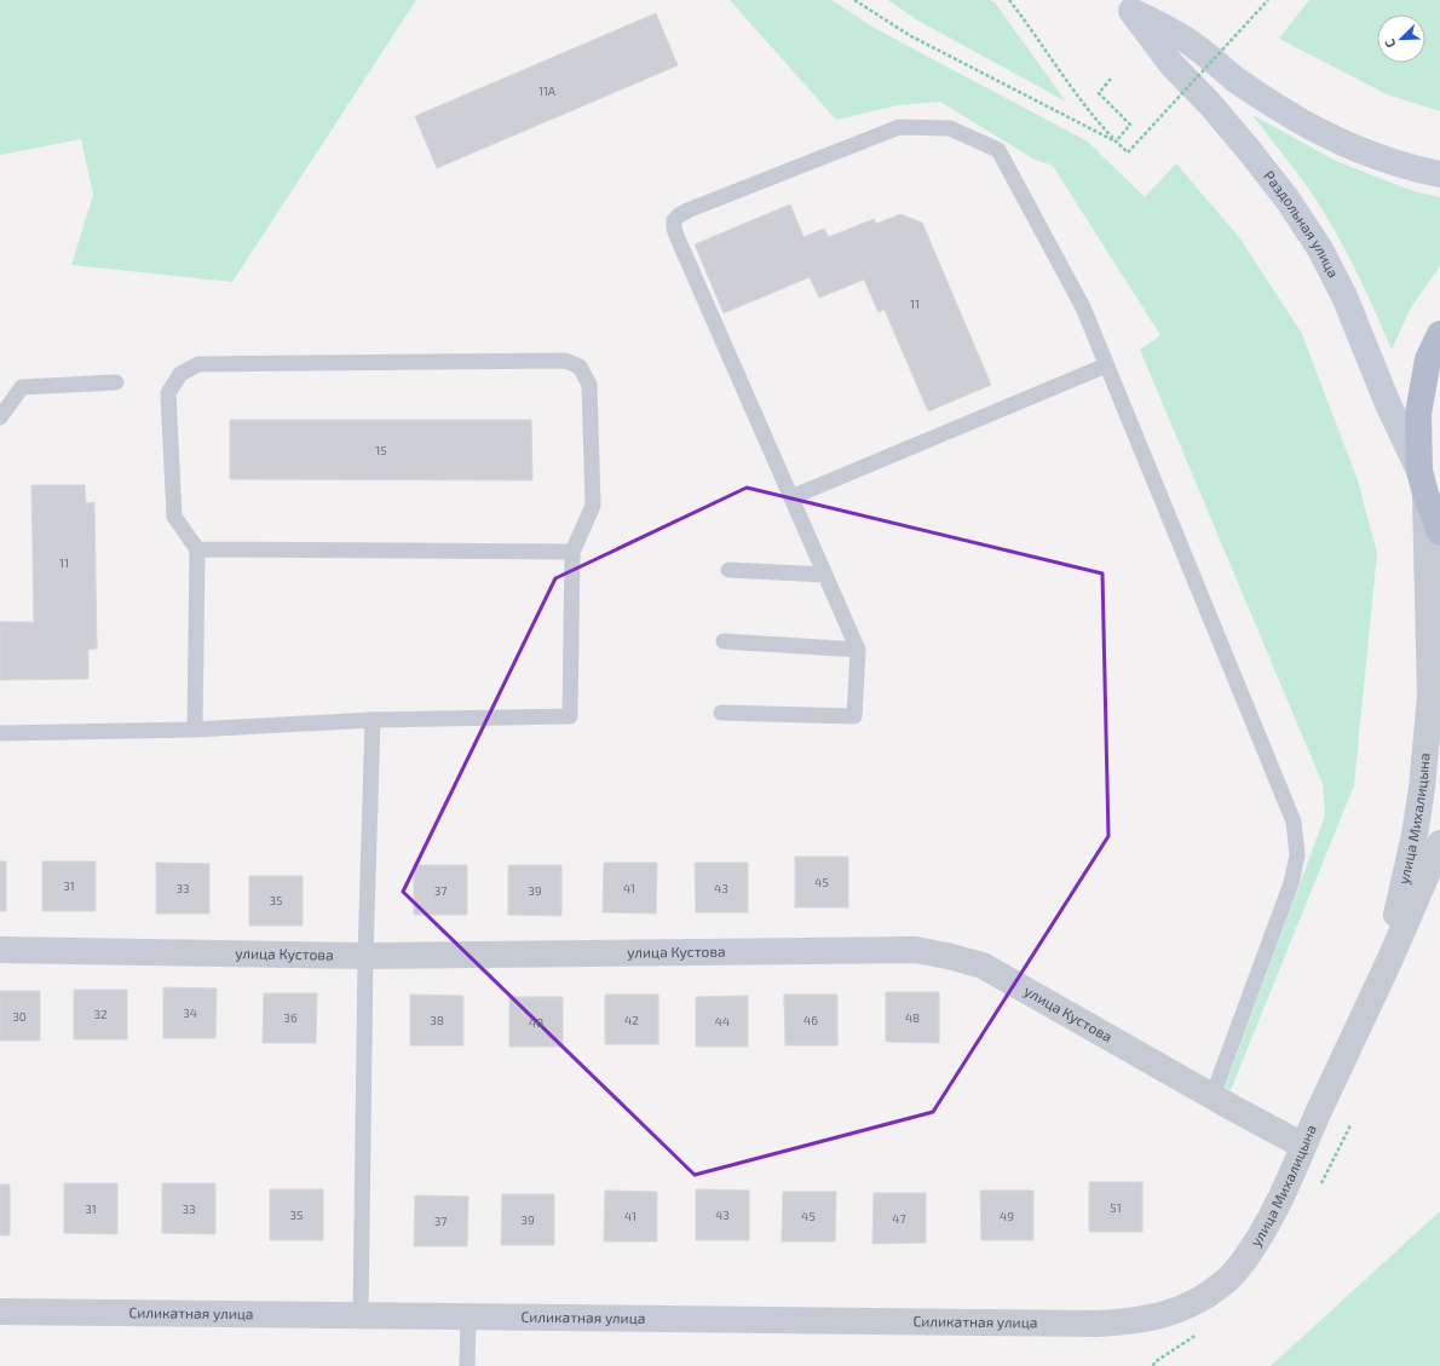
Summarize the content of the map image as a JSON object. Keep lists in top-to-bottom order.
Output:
{
  "streets": {
    "main road": ["Раздольная улица"],
    "street": ["улица Михалицына", "улица Кустова", "Силикатная улица"]
  },
  "crossings": [
    ["Раздольная улица", "улица Михалицына"],
    ["улица Михалицына", "улица Кустова"],
    ["улица Михалицына", "Силикатная улица"]
  ],
  "house_numbers": [
    "11А",
    "11",
    "15",
    "11",
    "45",
    "31",
    "33",
    "41",
    "43",
    "37",
    "39",
    "35",
    "34",
    "32",
    "30",
    "36",
    "48",
    "38",
    "42",
    "46",
    "44",
    "40",
    "51",
    "31",
    "33",
    "35",
    "43",
    "41",
    "45",
    "49",
    "47",
    "39",
    "37"
  ],
  "north": "bottom left"
}
